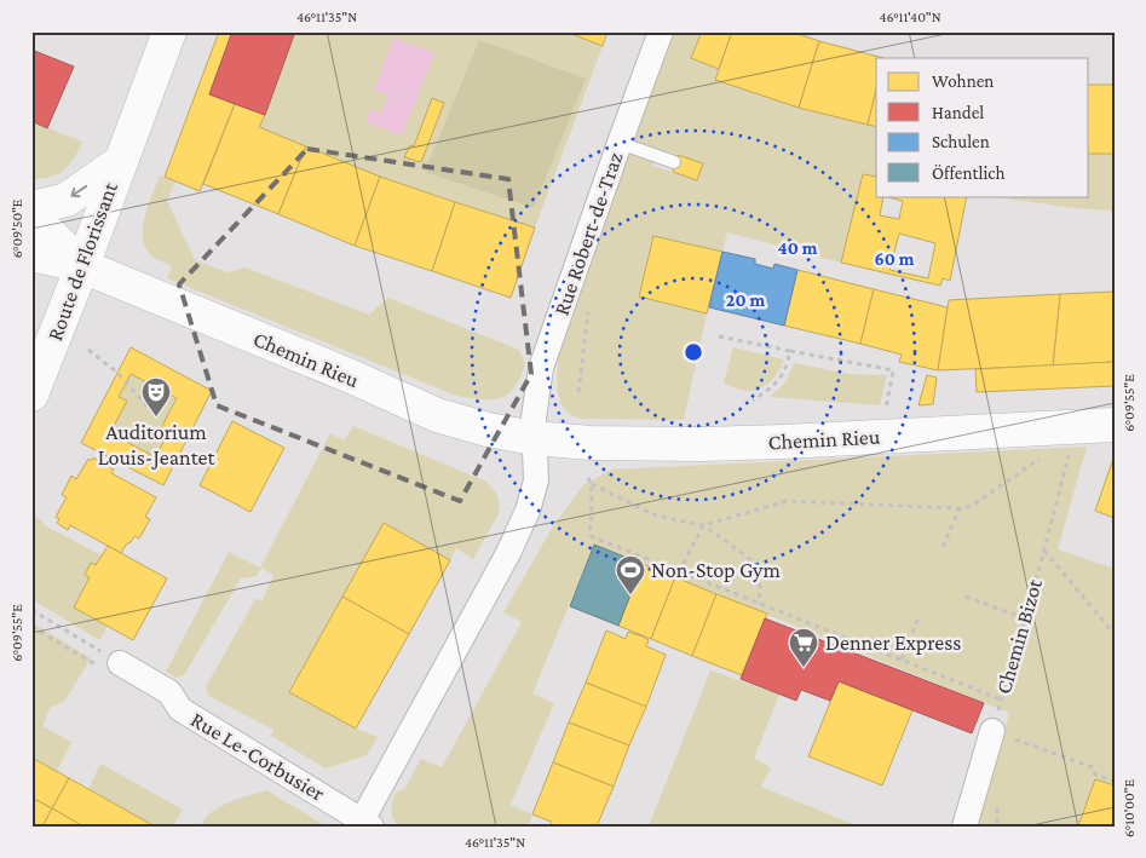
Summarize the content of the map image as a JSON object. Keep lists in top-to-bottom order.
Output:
{
  "streets": {
    "main road": ["Route de Florissant", "Chemin Rieu"],
    "street": ["Rue Robert-de-Traz", "Rue Le-Corbusier"],
    "path": ["Chemin Bizot"]
  },
  "crossings": [
    ["Rue Robert-de-Traz", "Chemin Rieu"],
    ["Route de Florissant", "Chemin Rieu"]
  ],
  "places": {
    "theatre": ["Auditorium Louis-Jeantet"],
    "sports": ["Non-Stop Gym"],
    "supermarket": ["Denner Express"]
  },
  "legend": [
    "Wohnen",
    "Handel",
    "Schulen",
    "Öffentlich"
  ],
  "coordinates": [
    "46°11'35\"N",
    "46°11'40\"N",
    "6°09'50\"E",
    "6°09'55\"E",
    "6°10'00\"E"
  ],
  "rings": ["40 m", "60 m", "20 m"]
}
